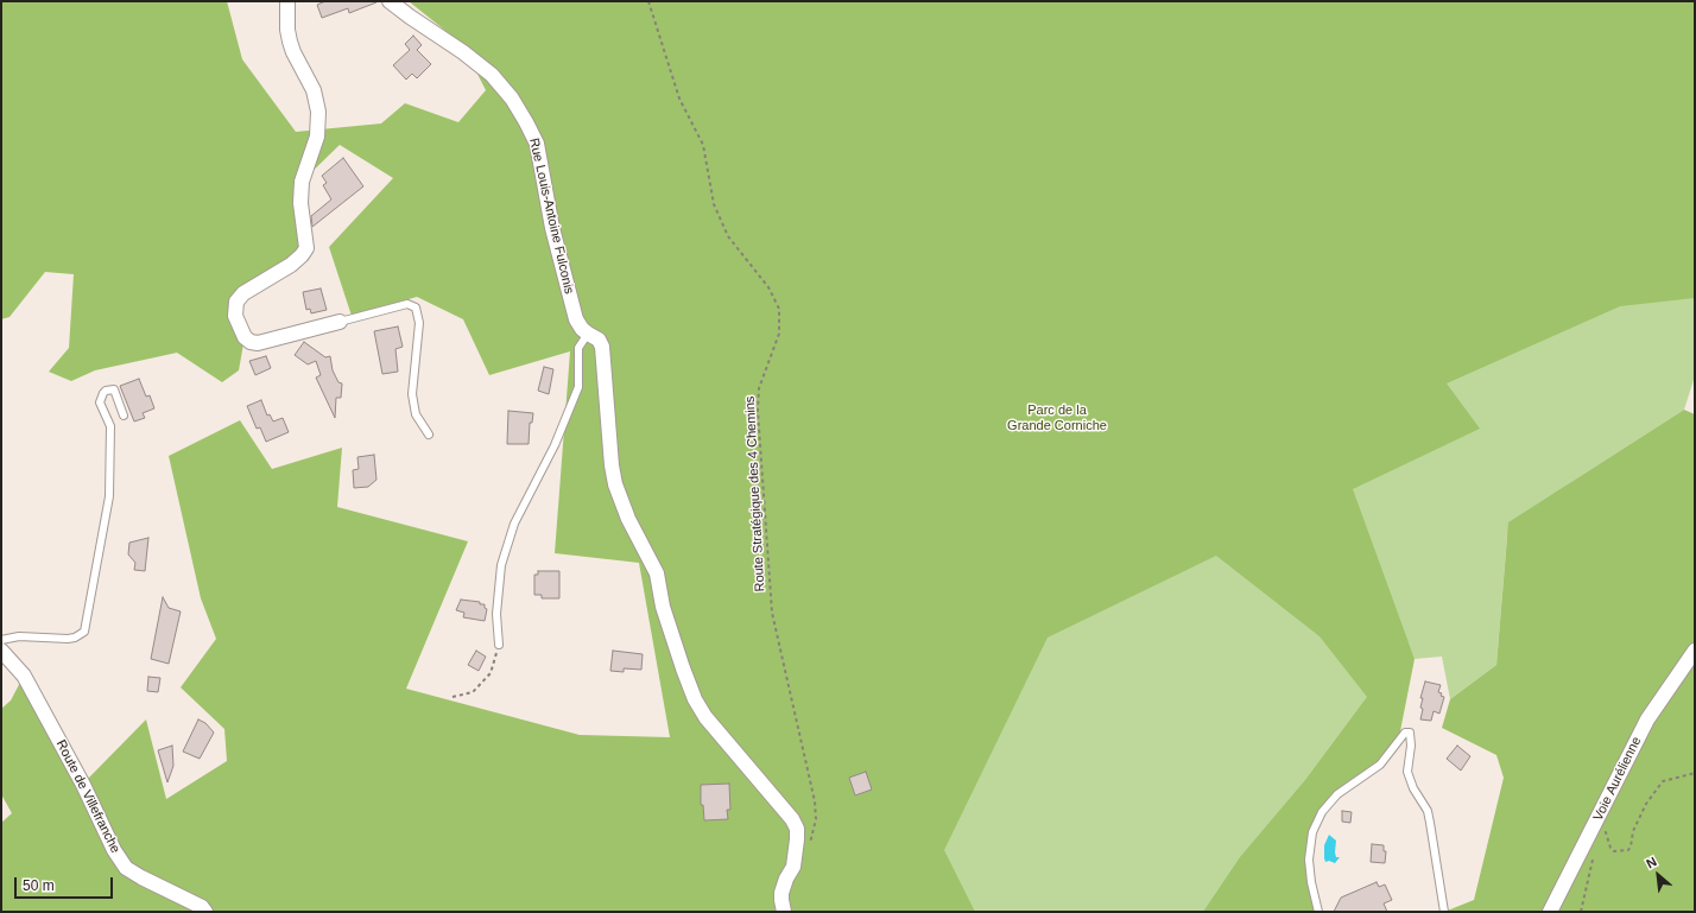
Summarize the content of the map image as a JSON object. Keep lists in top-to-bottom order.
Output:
{
  "streets": {
    "street": ["Rue Louis-Antoine Fulconis", "Voie Aurélienne", "Route de Villefranche"],
    "path": ["Route Stratégique des 4 Chemins"]
  },
  "parks": ["Parc de la Grande Corniche"],
  "scale_bar": "50 m",
  "north": "top left"
}
